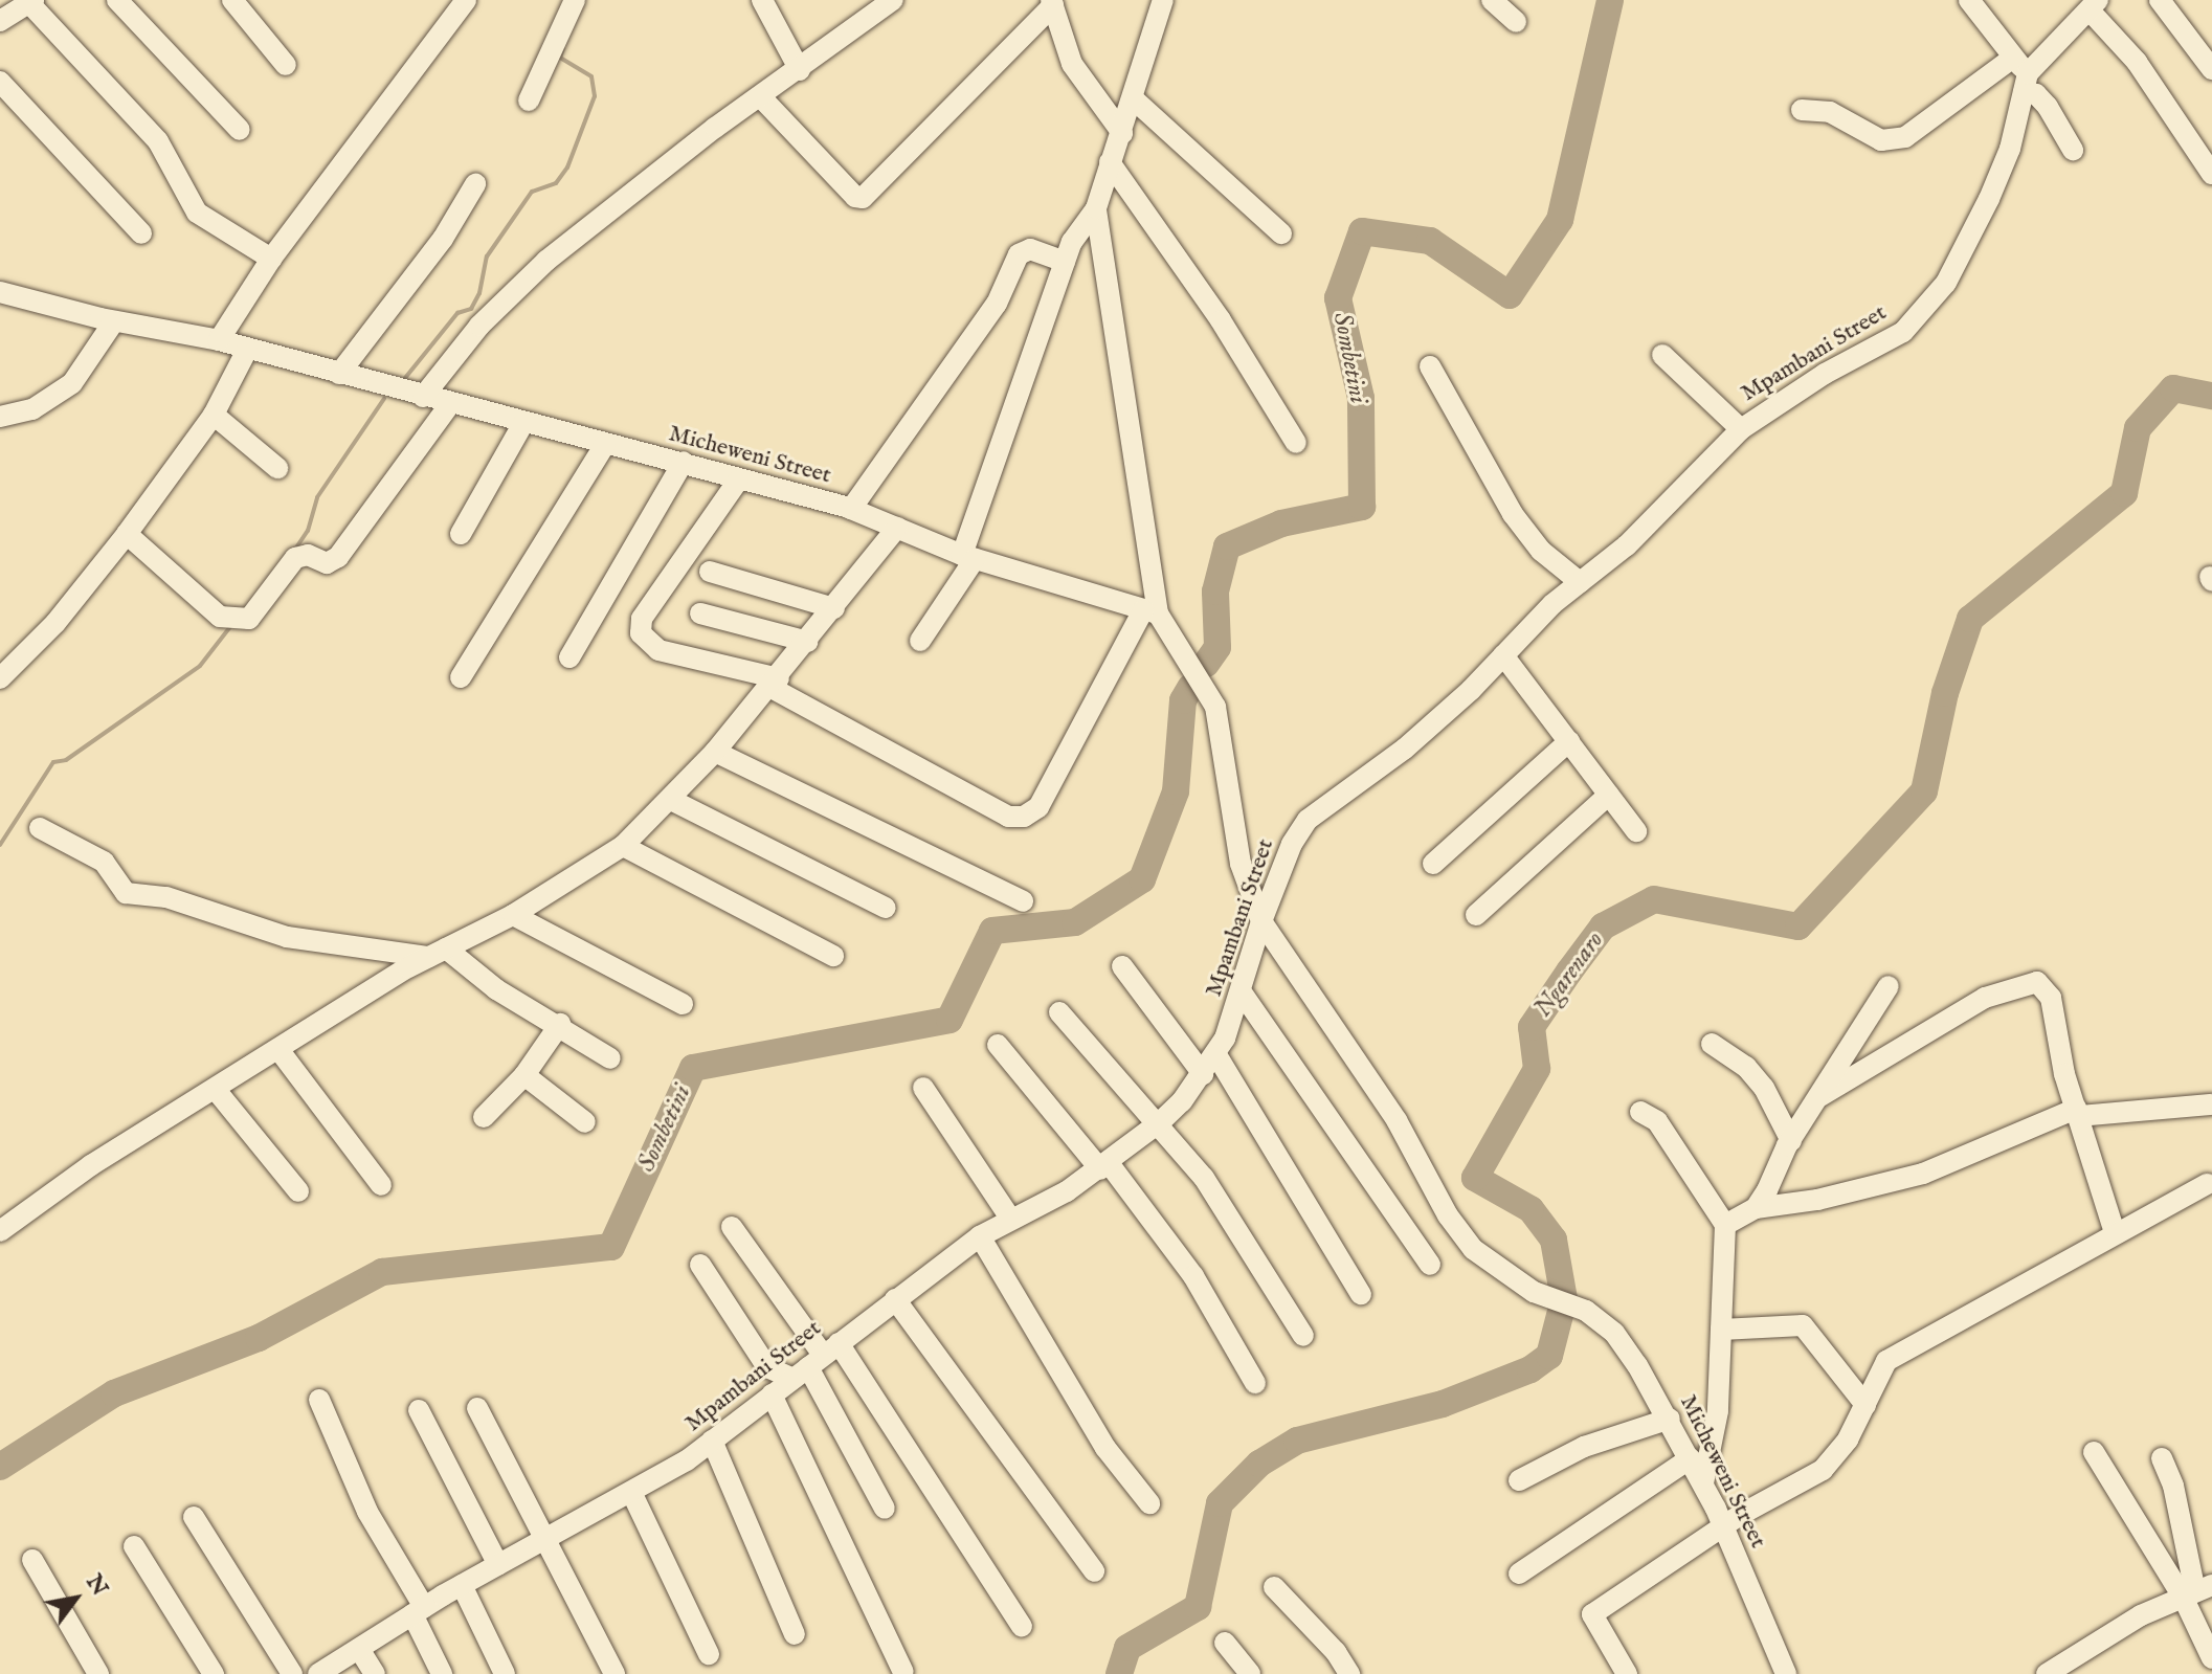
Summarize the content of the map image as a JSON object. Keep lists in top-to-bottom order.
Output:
{
  "streets": {
    "street": ["Mpambani Street", "Micheweni Street"]
  },
  "crossings": [
    ["Mpambani Street", "Micheweni Street"]
  ],
  "water": ["Sombetini", "Ngarenaro"],
  "north": "top right"
}
